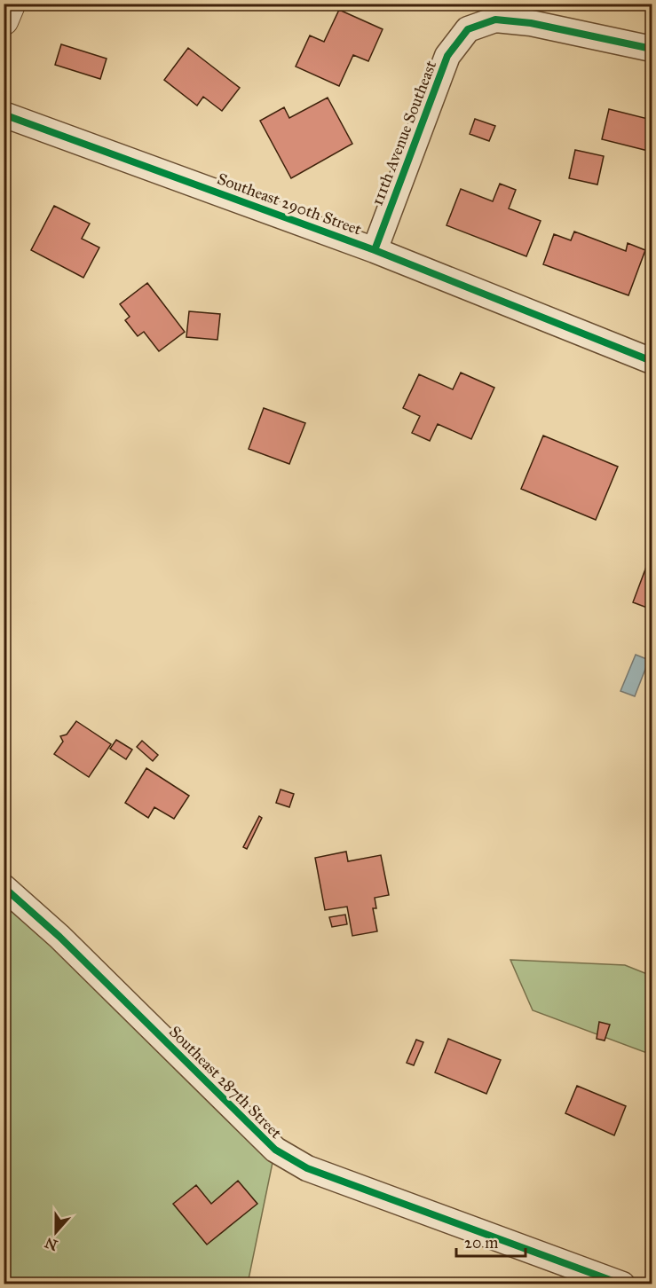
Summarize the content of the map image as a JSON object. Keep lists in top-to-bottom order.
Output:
{
  "streets": {
    "street": ["111th Avenue Southeast", "Southeast 290th Street", "Southeast 287th Street"]
  },
  "crossings": [
    ["111th Avenue Southeast", "Southeast 290th Street"]
  ],
  "scale_bar": "20 m",
  "north": "bottom"
}
